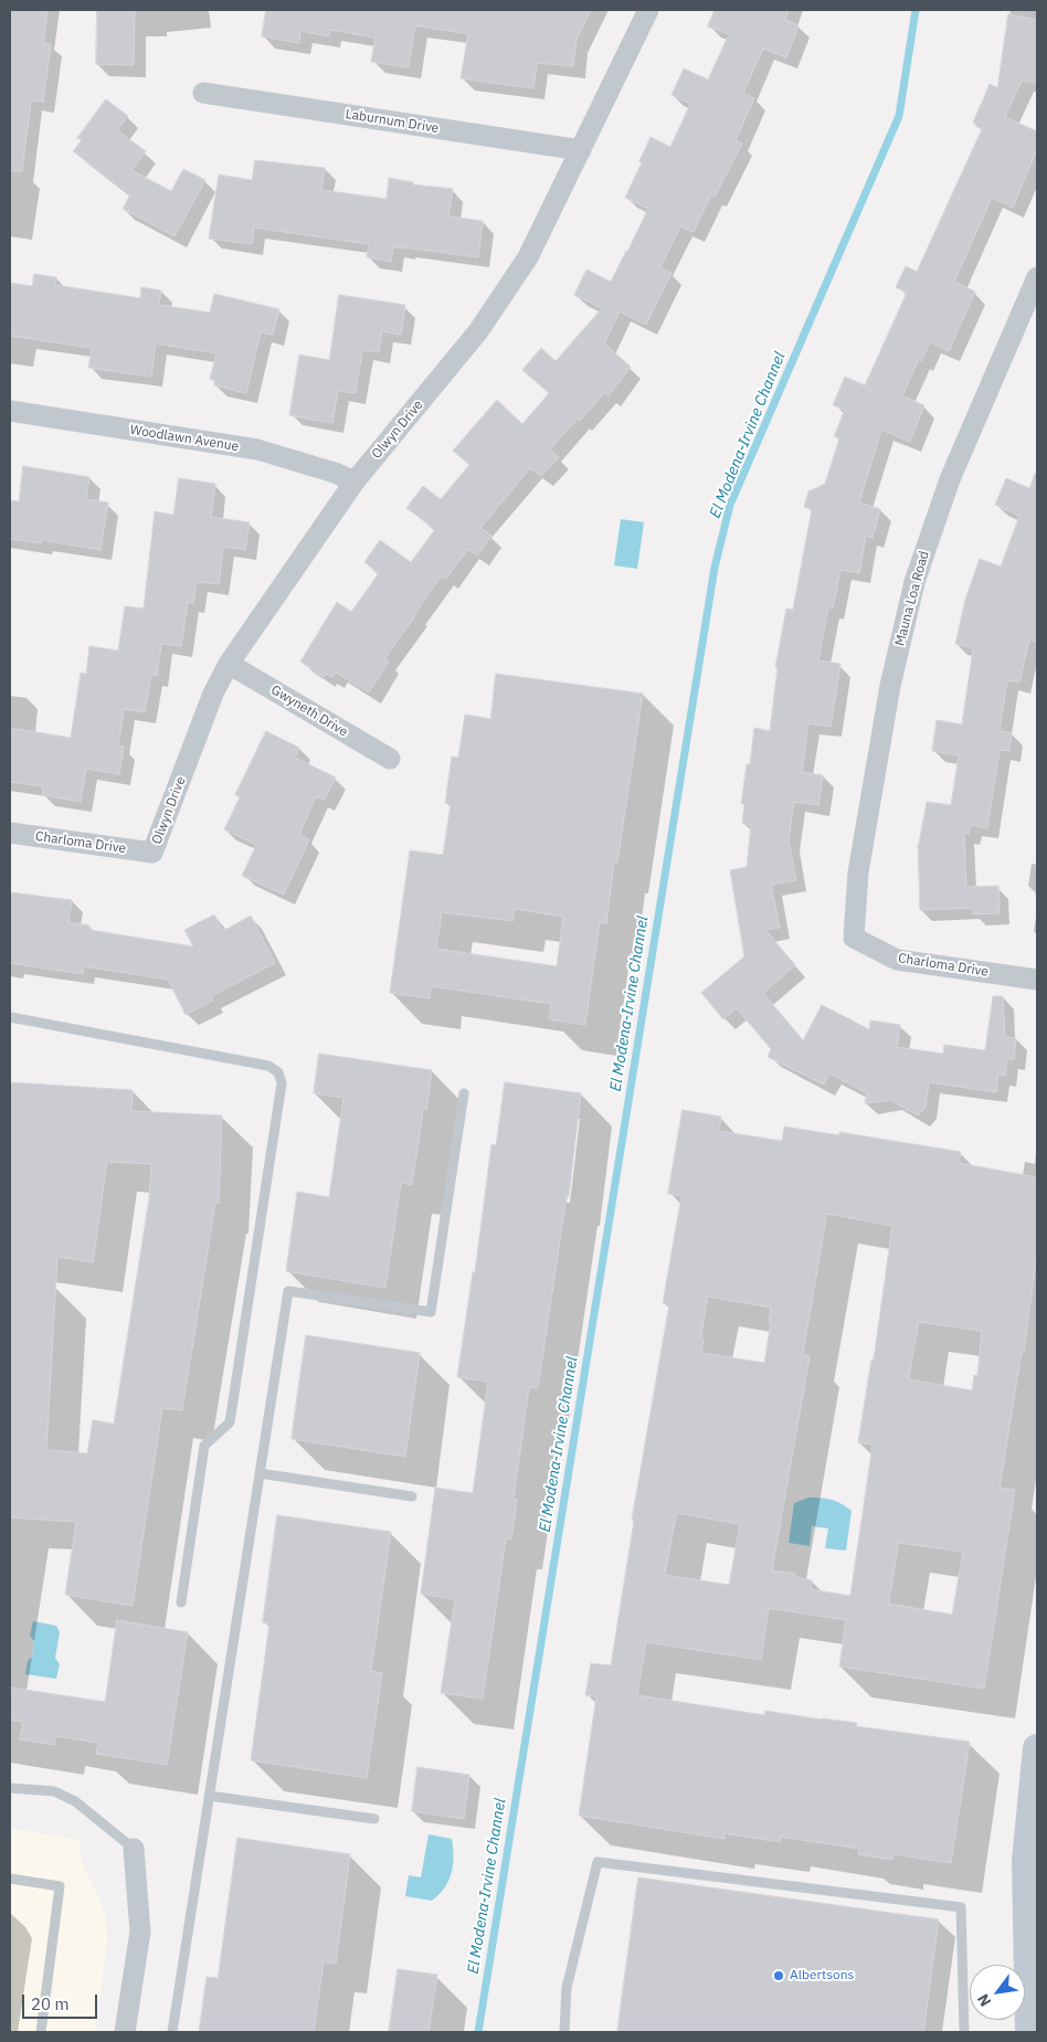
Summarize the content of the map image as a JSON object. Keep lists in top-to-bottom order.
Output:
{
  "streets": {
    "street": [
      "Laburnum Drive",
      "Olwyn Drive",
      "Woodlawn Avenue",
      "Mauna Loa Road",
      "Gwyneth Drive",
      "Charloma Drive"
    ]
  },
  "crossings": [
    ["Laburnum Drive", "Olwyn Drive"],
    ["Olwyn Drive", "Woodlawn Avenue"],
    ["Olwyn Drive", "Gwyneth Drive"],
    ["Olwyn Drive", "Charloma Drive"],
    ["Mauna Loa Road", "Charloma Drive"]
  ],
  "water": ["El Modena-Irvine Channel"],
  "places": ["Albertsons"],
  "scale_bar": "20 m",
  "north": "bottom left"
}
